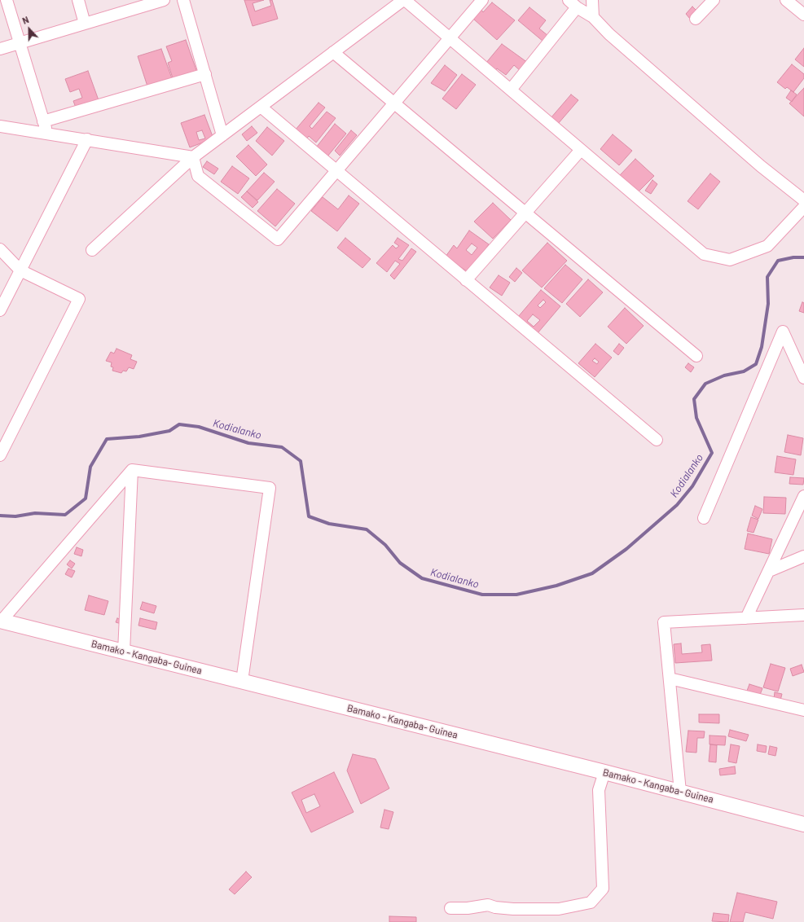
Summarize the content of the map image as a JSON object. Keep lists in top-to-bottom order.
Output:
{
  "streets": {
    "main road": ["Bamako - Kangaba- Guinea"]
  },
  "water": ["Kodialanko"],
  "north": "top"
}
